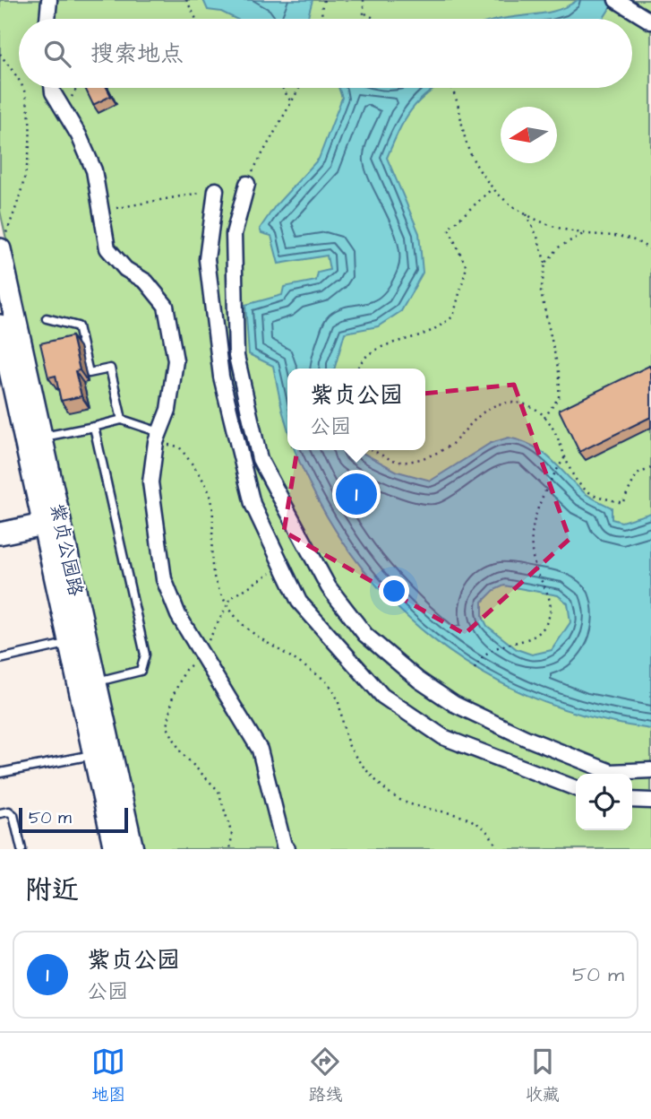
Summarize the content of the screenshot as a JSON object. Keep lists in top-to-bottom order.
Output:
{
  "streets": {
    "street": ["紫贞公园路"]
  },
  "scale_bar": "50 m",
  "north": "left",
  "page": {
    "search": "搜索地点",
    "popup": ["紫贞公园", "公园"],
    "pins": "1",
    "scale": "50 m",
    "heading": "附近",
    "list": [
      {
        "mark": "1",
        "name": "紫贞公园",
        "note": "公园",
        "value": "50 m"
      }
    ],
    "nav": ["地图", "路线", "收藏"]
  }
}
